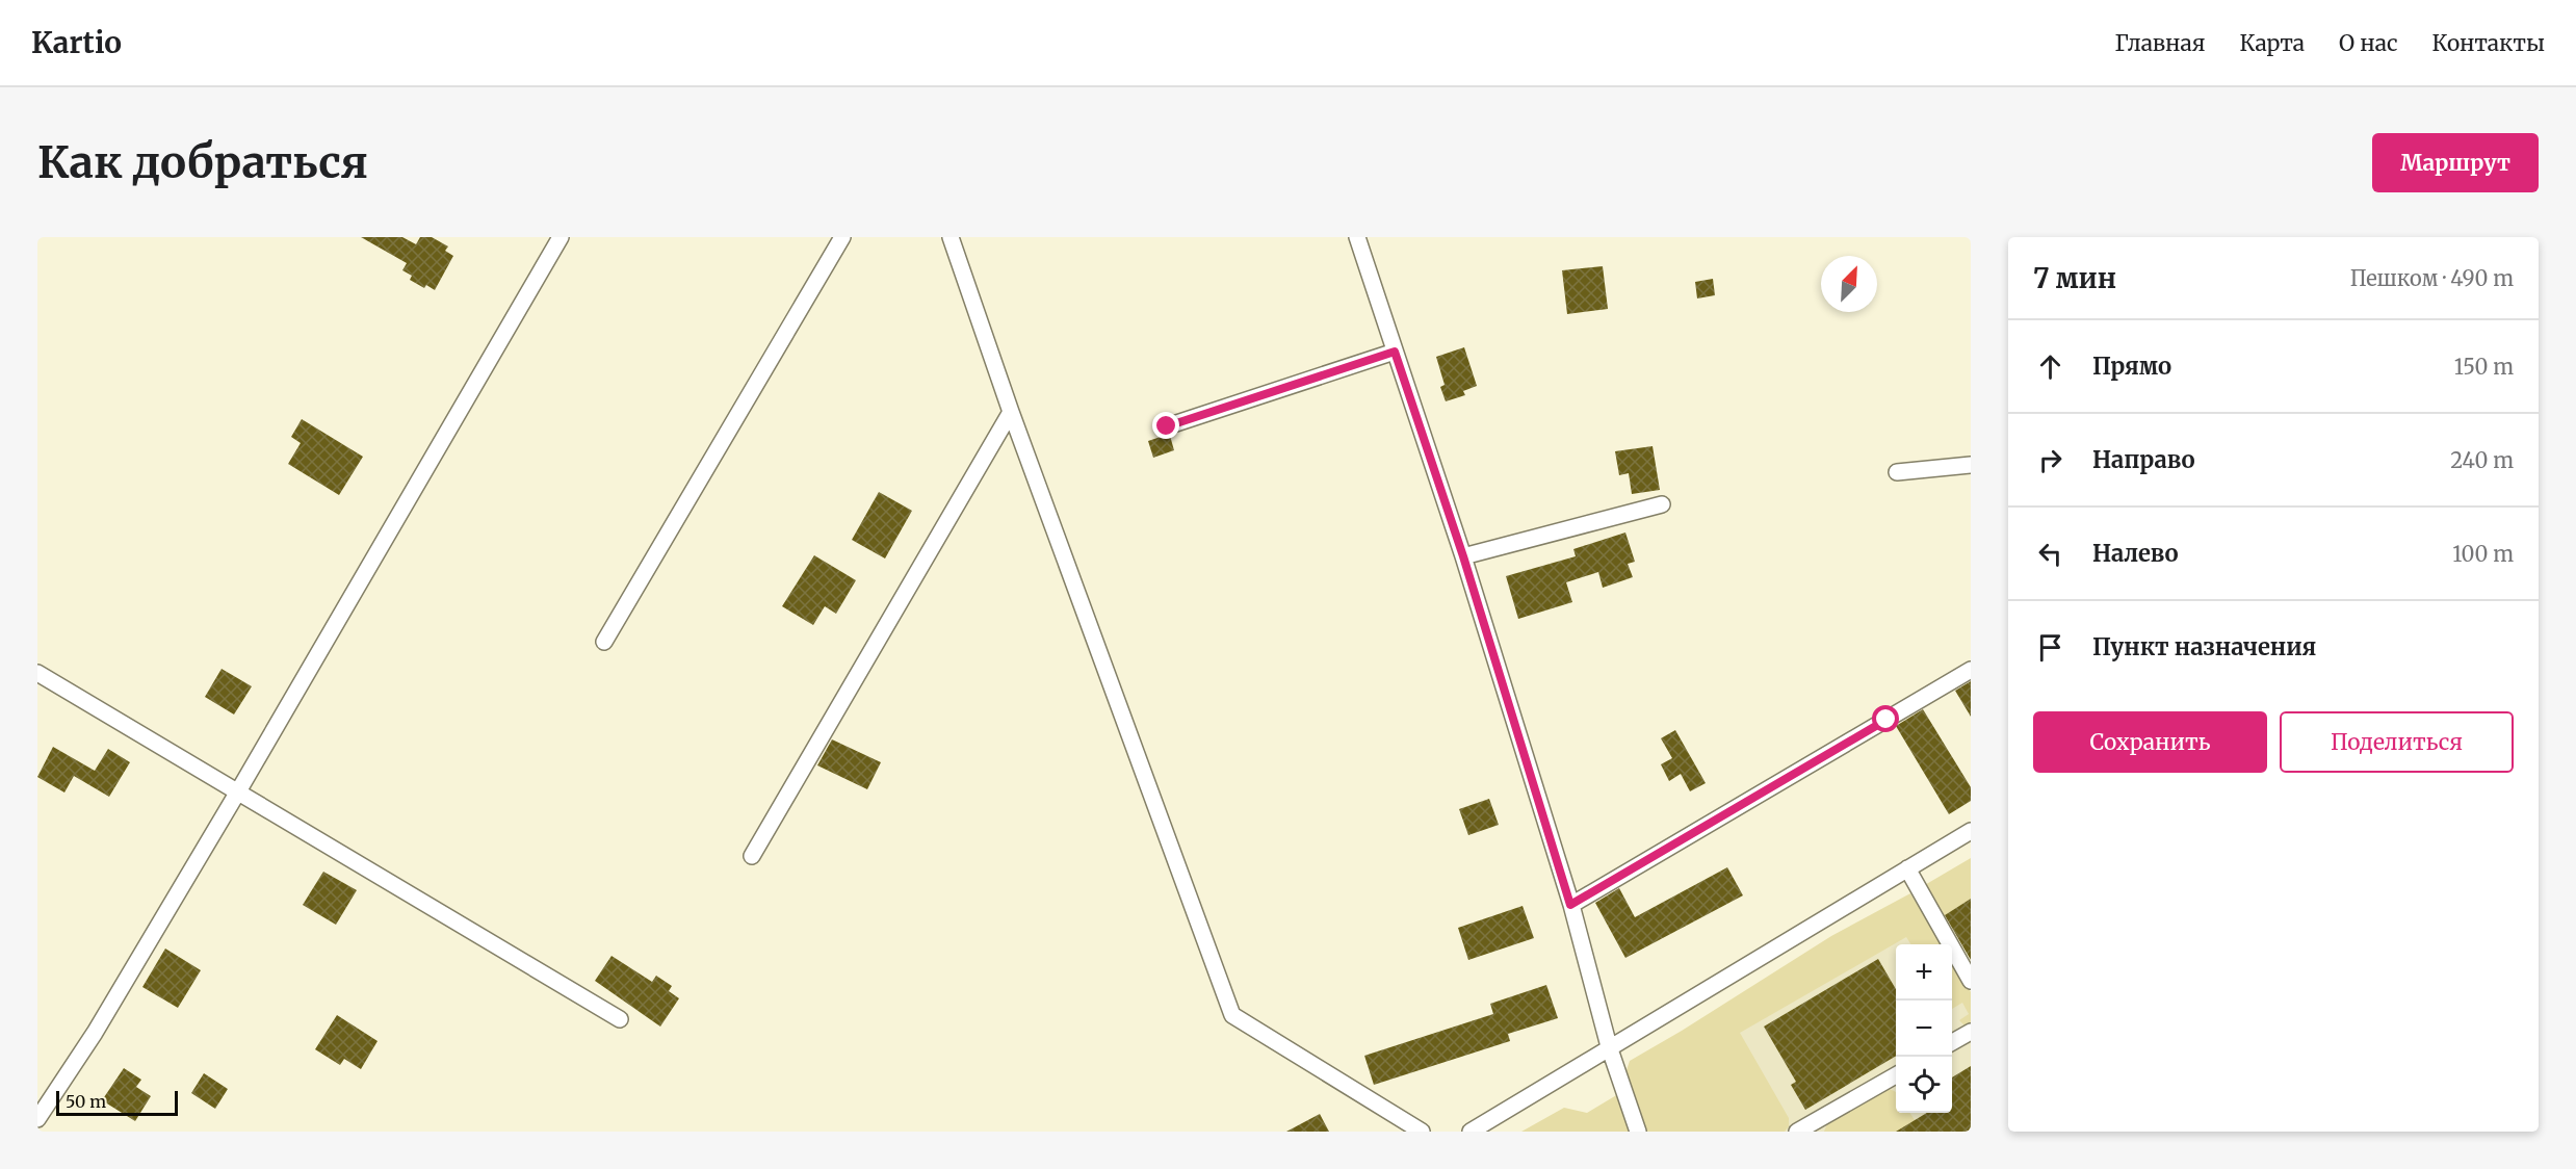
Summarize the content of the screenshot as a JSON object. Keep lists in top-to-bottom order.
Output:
{
  "scale_bar": "50 m",
  "north": "top right",
  "page": {
    "header": "Kartio",
    "nav": [
      "Главная",
      "Карта",
      "О нас",
      "Контакты"
    ],
    "buttons": [
      "Маршрут",
      ["Сохранить", "Поделиться"]
    ],
    "title": "Как добраться",
    "heading": ["7 мин", "Пешком · 490 m"],
    "list": [
      ["Прямо", "150 m"],
      ["Направо", "240 m"],
      ["Налево", "100 m"],
      "Пункт назначения"
    ],
    "map_buttons": ["+", "−"],
    "scale": "50 m"
  }
}
